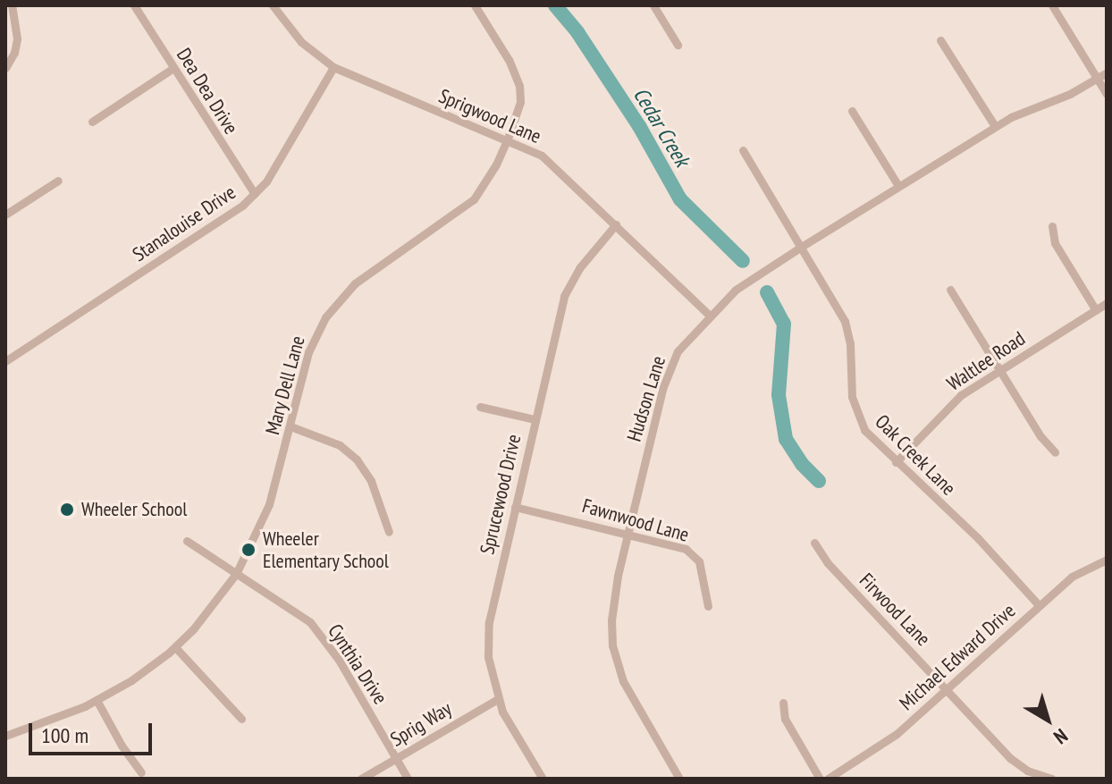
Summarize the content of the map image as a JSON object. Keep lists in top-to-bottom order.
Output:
{
  "streets": {
    "street": [
      "Dea Dea Drive",
      "Sprigwood Lane",
      "Stanalouise Drive",
      "Waltlee Road",
      "Mary Dell Lane",
      "Hudson Lane",
      "Oak Creek Lane",
      "Sprucewood Drive",
      "Fawnwood Lane",
      "Firwood Lane",
      "Michael Edward Drive",
      "Cynthia Drive",
      "Sprig Way"
    ]
  },
  "crossings": [
    ["Dea Dea Drive", "Stanalouise Drive"],
    ["Sprigwood Lane", "Stanalouise Drive"],
    ["Sprigwood Lane", "Mary Dell Lane"],
    ["Sprigwood Lane", "Hudson Lane"],
    ["Sprigwood Lane", "Sprucewood Drive"],
    ["Waltlee Road", "Oak Creek Lane"],
    ["Mary Dell Lane", "Cynthia Drive"],
    ["Hudson Lane", "Oak Creek Lane"],
    ["Hudson Lane", "Fawnwood Lane"],
    ["Oak Creek Lane", "Michael Edward Drive"],
    ["Sprucewood Drive", "Fawnwood Lane"],
    ["Sprucewood Drive", "Sprig Way"],
    ["Firwood Lane", "Michael Edward Drive"],
    ["Cynthia Drive", "Sprig Way"]
  ],
  "water": ["Cedar Creek"],
  "places": ["Wheeler School", "Wheeler Elementary School"],
  "scale_bar": "100 m",
  "north": "bottom right"
}
